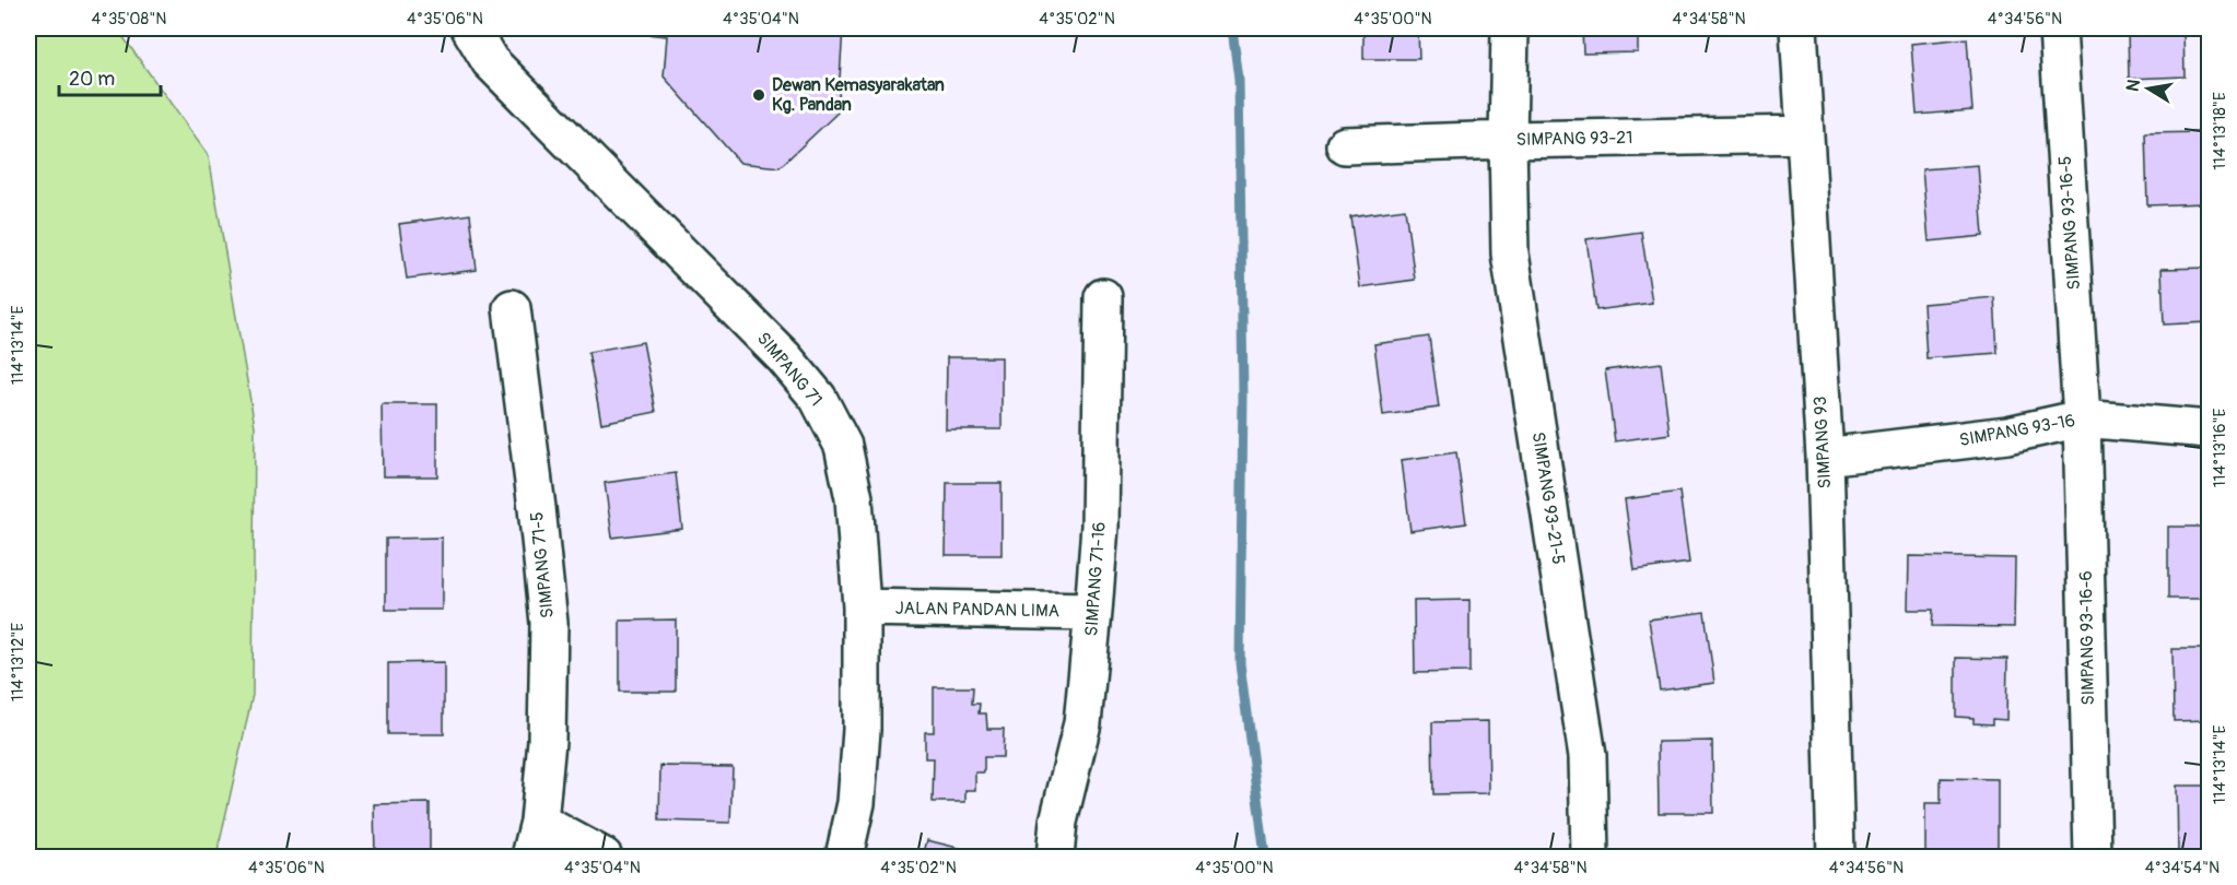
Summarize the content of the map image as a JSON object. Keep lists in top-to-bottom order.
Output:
{
  "streets": {
    "street": [
      "SIMPANG 93-21",
      "SIMPANG 93-16-5",
      "SIMPANG 71",
      "SIMPANG 93-16",
      "SIMPANG 93",
      "SIMPANG 93-21-5",
      "SIMPANG 71-5",
      "SIMPANG 71-16",
      "JALAN PANDAN LIMA",
      "SIMPANG 93-16-6"
    ]
  },
  "crossings": [
    ["SIMPANG 93-21", "SIMPANG 93"],
    ["SIMPANG 93-21", "SIMPANG 93-21-5"],
    ["SIMPANG 93-16-5", "SIMPANG 93-16"],
    ["SIMPANG 93-16-5", "SIMPANG 93-16-6"],
    ["SIMPANG 71", "JALAN PANDAN LIMA"],
    ["SIMPANG 93-16", "SIMPANG 93"],
    ["SIMPANG 93-16", "SIMPANG 93-16-6"],
    ["SIMPANG 71-16", "JALAN PANDAN LIMA"]
  ],
  "places": ["Dewan Kemasyarakatan Kg. Pandan"],
  "scale_bar": "20 m",
  "north": "left",
  "coordinates": [
    "4°35'08\"N",
    "4°35'06\"N",
    "4°35'04\"N",
    "4°35'02\"N",
    "4°35'00\"N",
    "4°34'58\"N",
    "4°34'56\"N",
    "114°13'18\"E",
    "114°13'14\"E",
    "114°13'16\"E",
    "114°13'12\"E",
    "4°34'54\"N"
  ]
}
